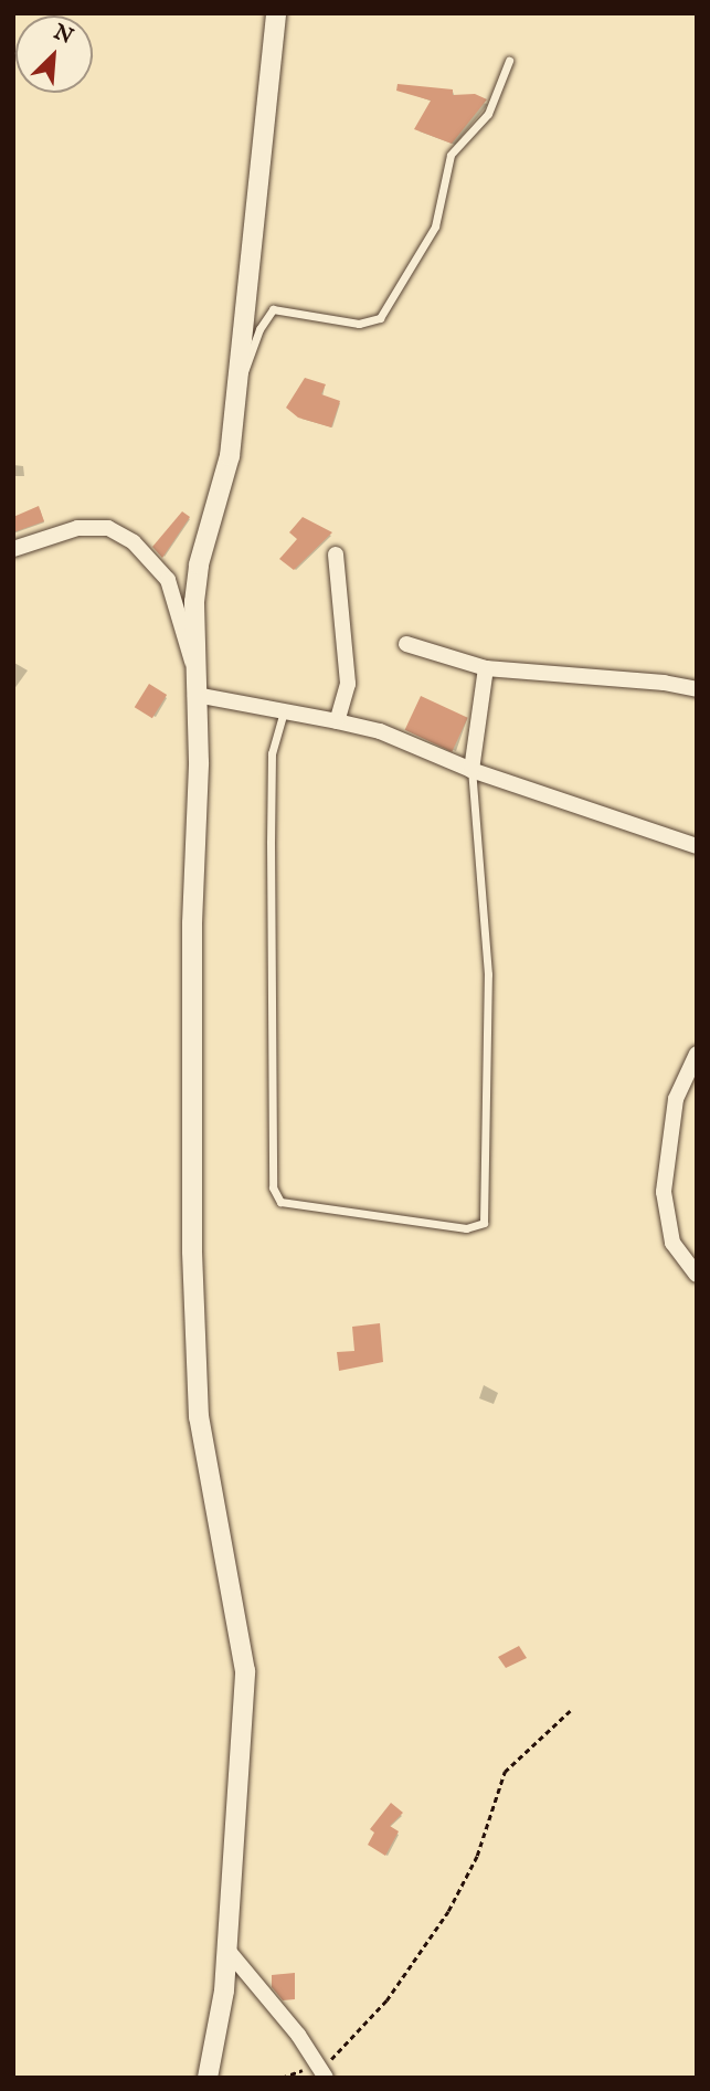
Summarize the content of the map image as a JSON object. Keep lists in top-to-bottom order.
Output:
{
  "north": "top right"
}
